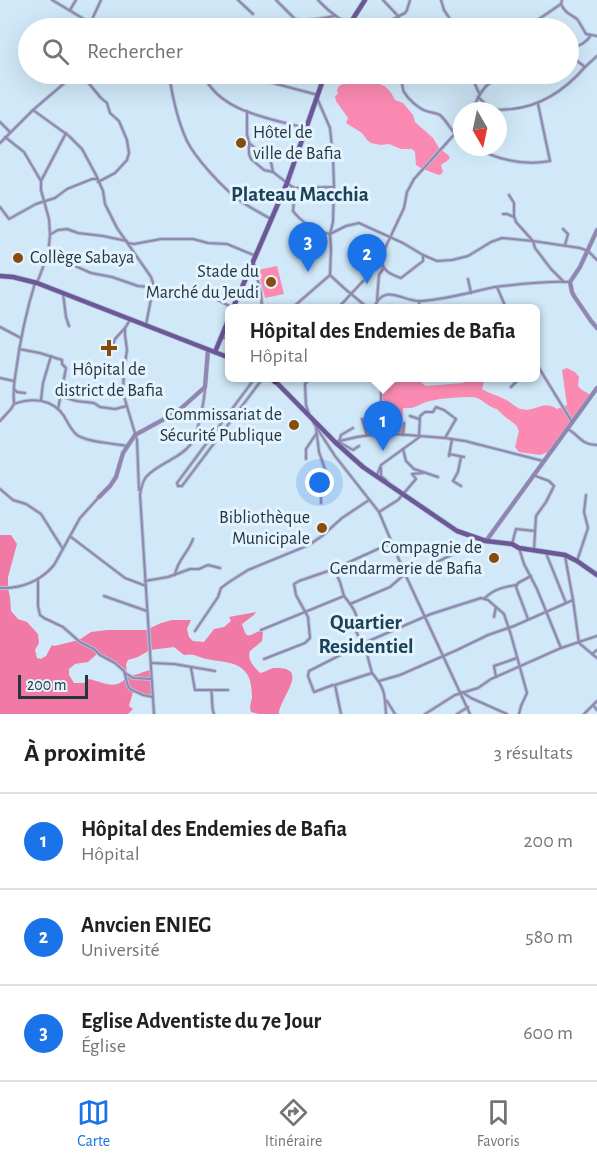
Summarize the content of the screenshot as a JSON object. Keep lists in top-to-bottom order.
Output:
{
  "districts": ["Plateau Macchia", "Quartier Residentiel"],
  "places": {
    "other": [
      "Hôtel de ville de Bafia",
      "Collège Sabaya",
      "Stade du Marché du Jeudi",
      "Commissariat de Sécurité Publique",
      "Bibliothèque Municipale",
      "Compagnie de Gendarmerie de Bafia"
    ],
    "health": ["Hôpital de district de Bafia"]
  },
  "scale_bar": "200 m",
  "north": "bottom",
  "page": {
    "search": "Rechercher",
    "pins": ["3", "2", "1"],
    "popup": ["Hôpital des Endemies de Bafia", "Hôpital"],
    "scale": "200 m",
    "heading": ["À proximité", "3 résultats"],
    "list": [
      {
        "mark": "1",
        "name": "Hôpital des Endemies de Bafia",
        "note": "Hôpital",
        "value": "200 m"
      },
      {
        "mark": "2",
        "name": "Anvcien ENIEG",
        "note": "Université",
        "value": "580 m"
      },
      {
        "mark": "3",
        "name": "Eglise Adventiste du 7e Jour",
        "note": "Église",
        "value": "600 m"
      }
    ],
    "nav": ["Carte", "Itinéraire", "Favoris"]
  }
}
